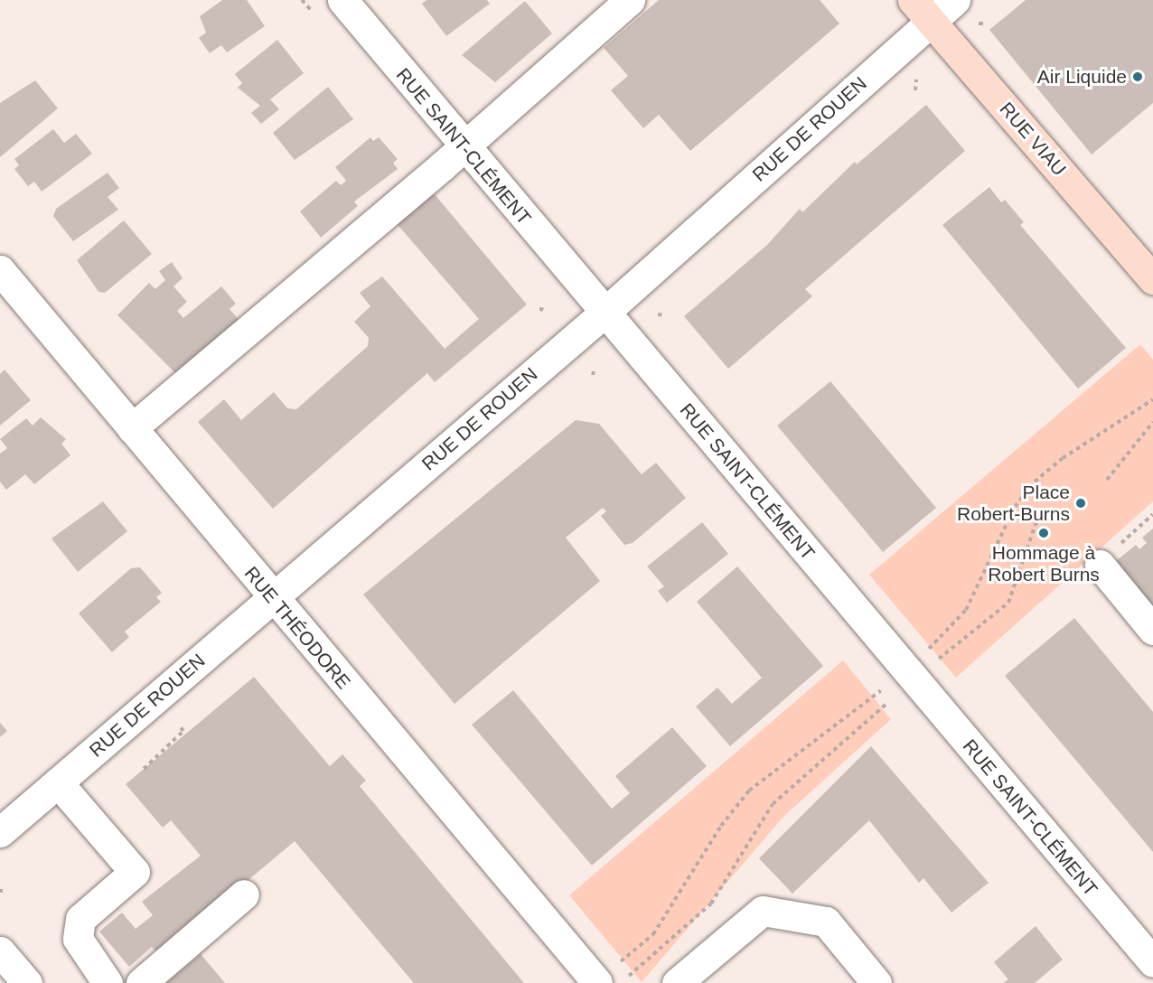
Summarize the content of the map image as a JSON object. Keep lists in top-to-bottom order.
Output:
{
  "streets": {
    "main road": ["RUE VIAU"],
    "street": ["RUE DE ROUEN", "RUE SAINT-CLÉMENT", "RUE THÉODORE"]
  },
  "crossings": [
    ["RUE DE ROUEN", "RUE VIAU"],
    ["RUE DE ROUEN", "RUE SAINT-CLÉMENT"],
    ["RUE DE ROUEN", "RUE THÉODORE"]
  ],
  "places": ["Air Liquide", "Place Robert-Burns", "Hommage à Robert Burns"]
}
